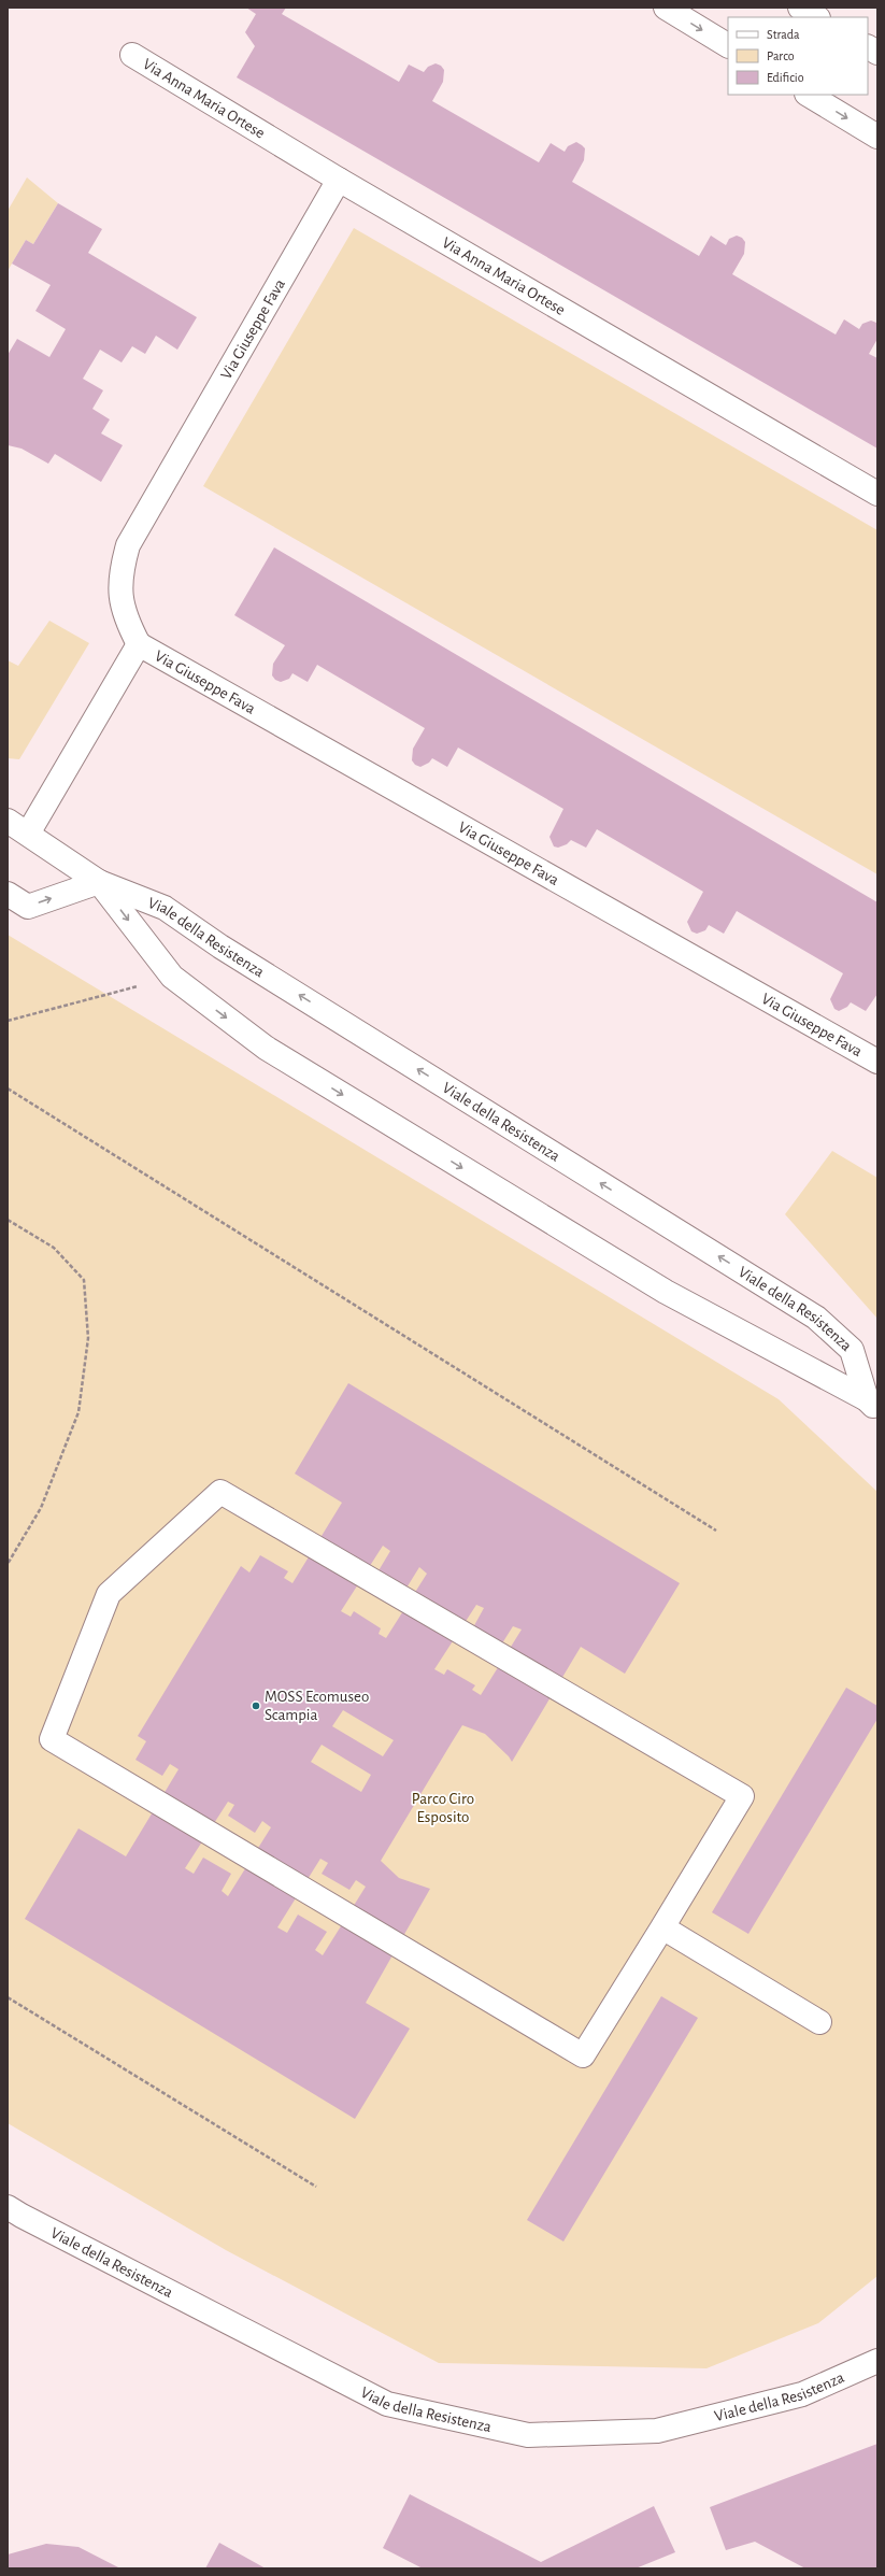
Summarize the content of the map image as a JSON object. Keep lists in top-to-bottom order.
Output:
{
  "streets": {
    "street": ["Via Anna Maria Ortese", "Via Giuseppe Fava", "Viale della Resistenza"]
  },
  "crossings": [
    ["Via Anna Maria Ortese", "Via Giuseppe Fava"],
    ["Via Giuseppe Fava", "Viale della Resistenza"]
  ],
  "parks": ["Parco Ciro Esposito"],
  "places": ["MOSS Ecomuseo Scampia"],
  "legend": ["Strada", "Parco", "Edificio"]
}
